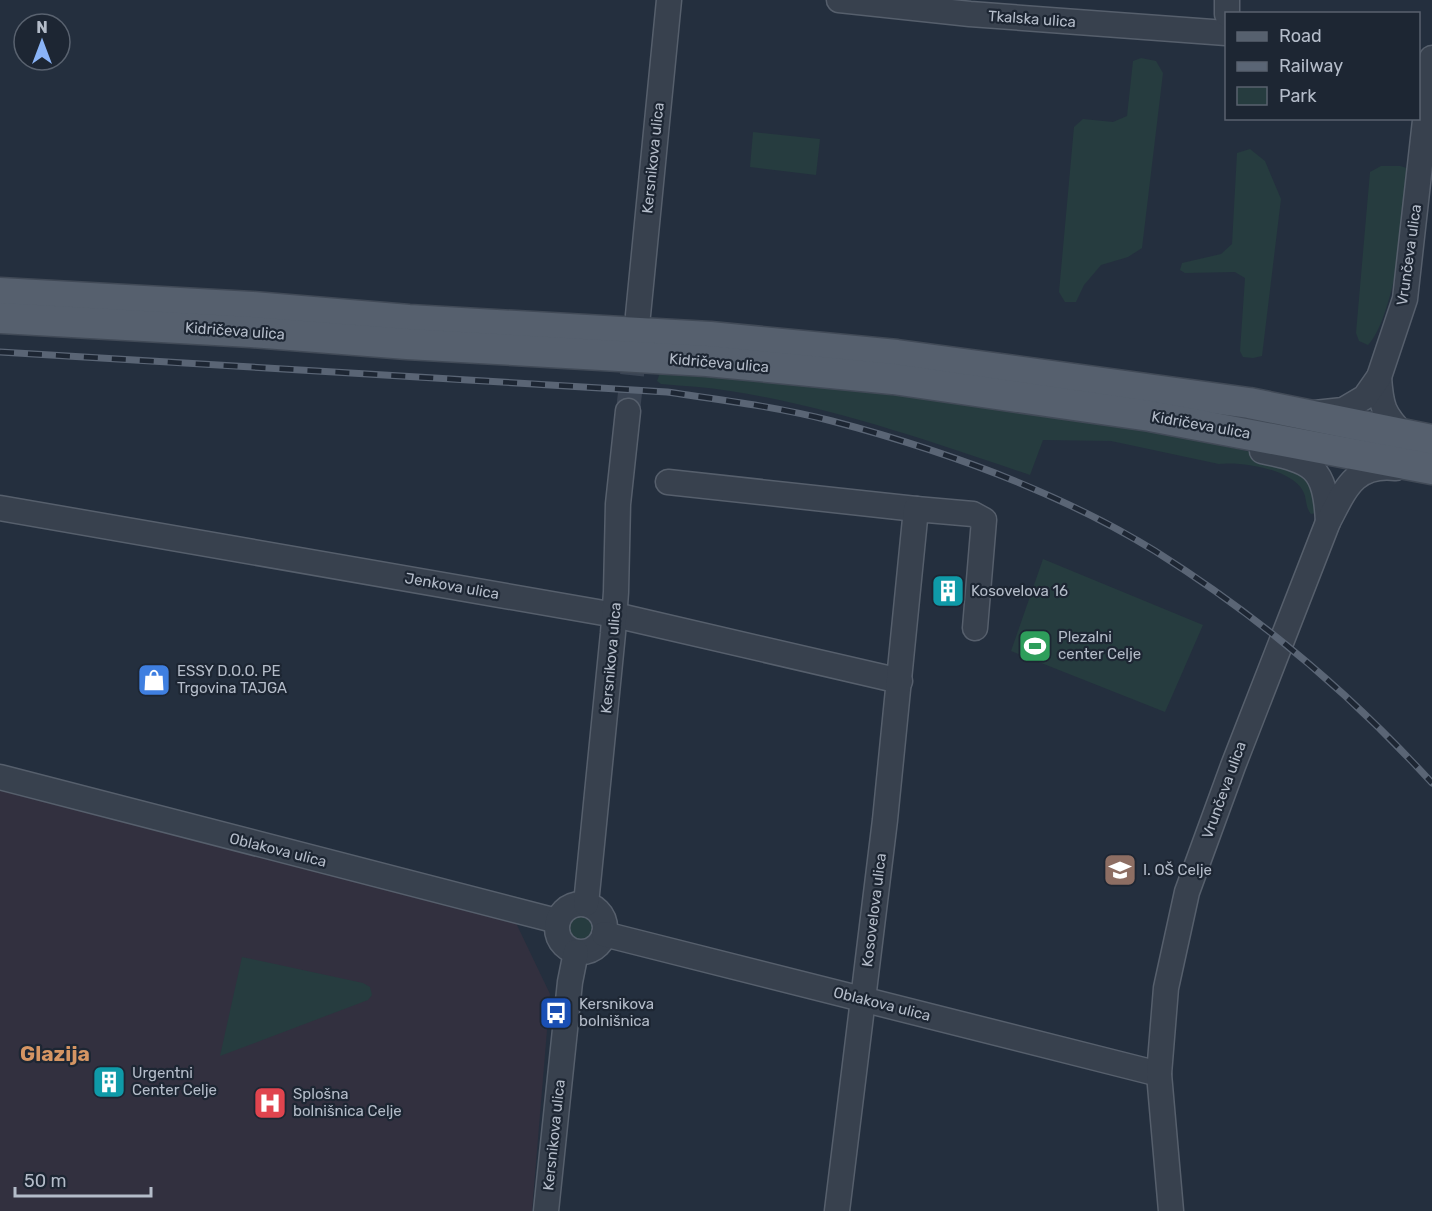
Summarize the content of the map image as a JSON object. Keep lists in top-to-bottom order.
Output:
{
  "streets": {
    "main road": ["Kidričeva ulica"],
    "street": [
      "Tkalska ulica",
      "Kersnikova ulica",
      "Vrunčeva ulica",
      "Jenkova ulica",
      "Oblakova ulica",
      "Kosovelova ulica"
    ]
  },
  "crossings": [
    ["Kersnikova ulica", "Jenkova ulica"],
    ["Kersnikova ulica", "Oblakova ulica"],
    ["Vrunčeva ulica", "Kidričeva ulica"],
    ["Vrunčeva ulica", "Oblakova ulica"],
    ["Jenkova ulica", "Kosovelova ulica"],
    ["Oblakova ulica", "Kosovelova ulica"]
  ],
  "districts": ["Glazija"],
  "places": {
    "building": ["Kosovelova 16", "Urgentni Center Celje"],
    "sports": ["Plezalni center Celje"],
    "shop": ["ESSY D.O.O. PE Trgovina TAJGA"],
    "school or university": ["I. OŠ Celje"],
    "bus stop": ["Kersnikova bolnišnica"],
    "hospital": ["Splošna bolnišnica Celje"]
  },
  "legend": ["Road", "Railway", "Park"],
  "scale_bar": "50 m",
  "north": "top"
}
